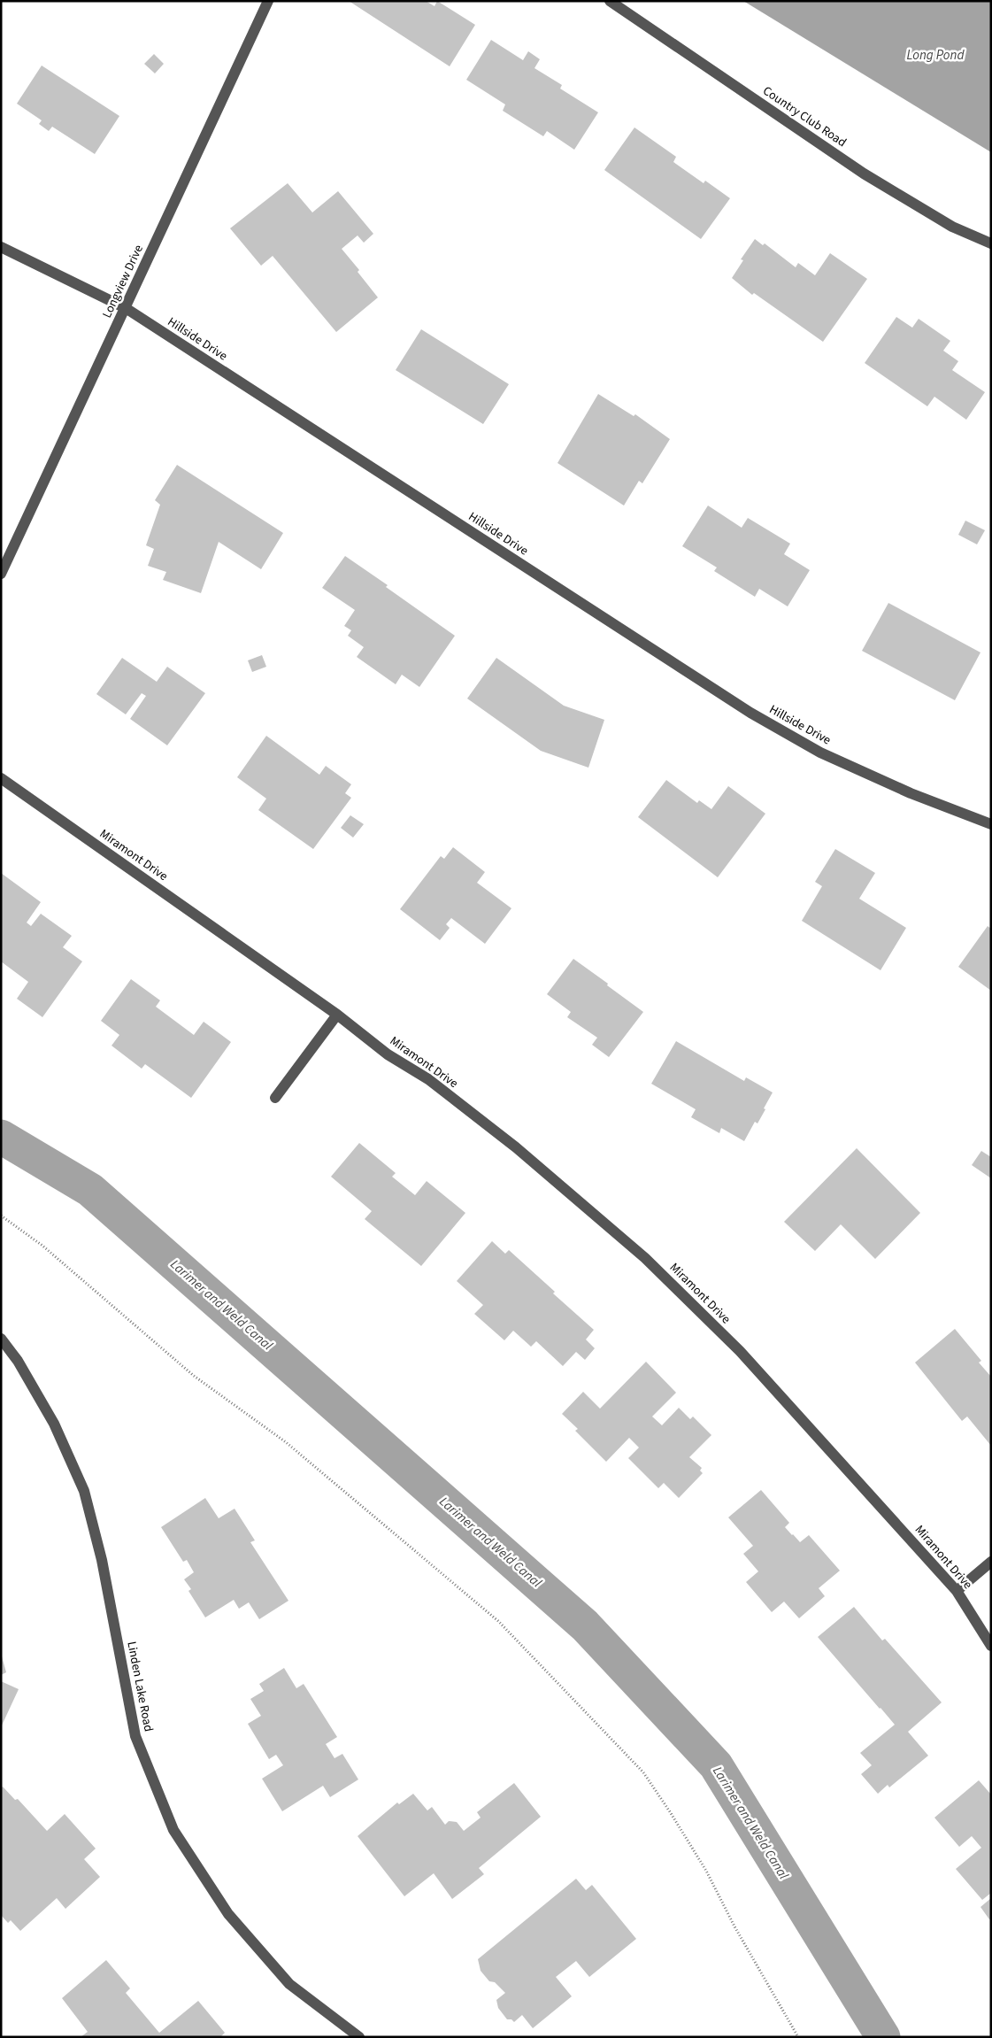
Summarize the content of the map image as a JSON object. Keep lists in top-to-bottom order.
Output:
{
  "streets": {
    "street": [
      "Country Club Road",
      "Longview Drive",
      "Hillside Drive",
      "Miramont Drive",
      "Linden Lake Road"
    ]
  },
  "crossings": [
    ["Longview Drive", "Hillside Drive"]
  ],
  "water": ["Long Pond", "Larimer and Weld Canal"]
}
